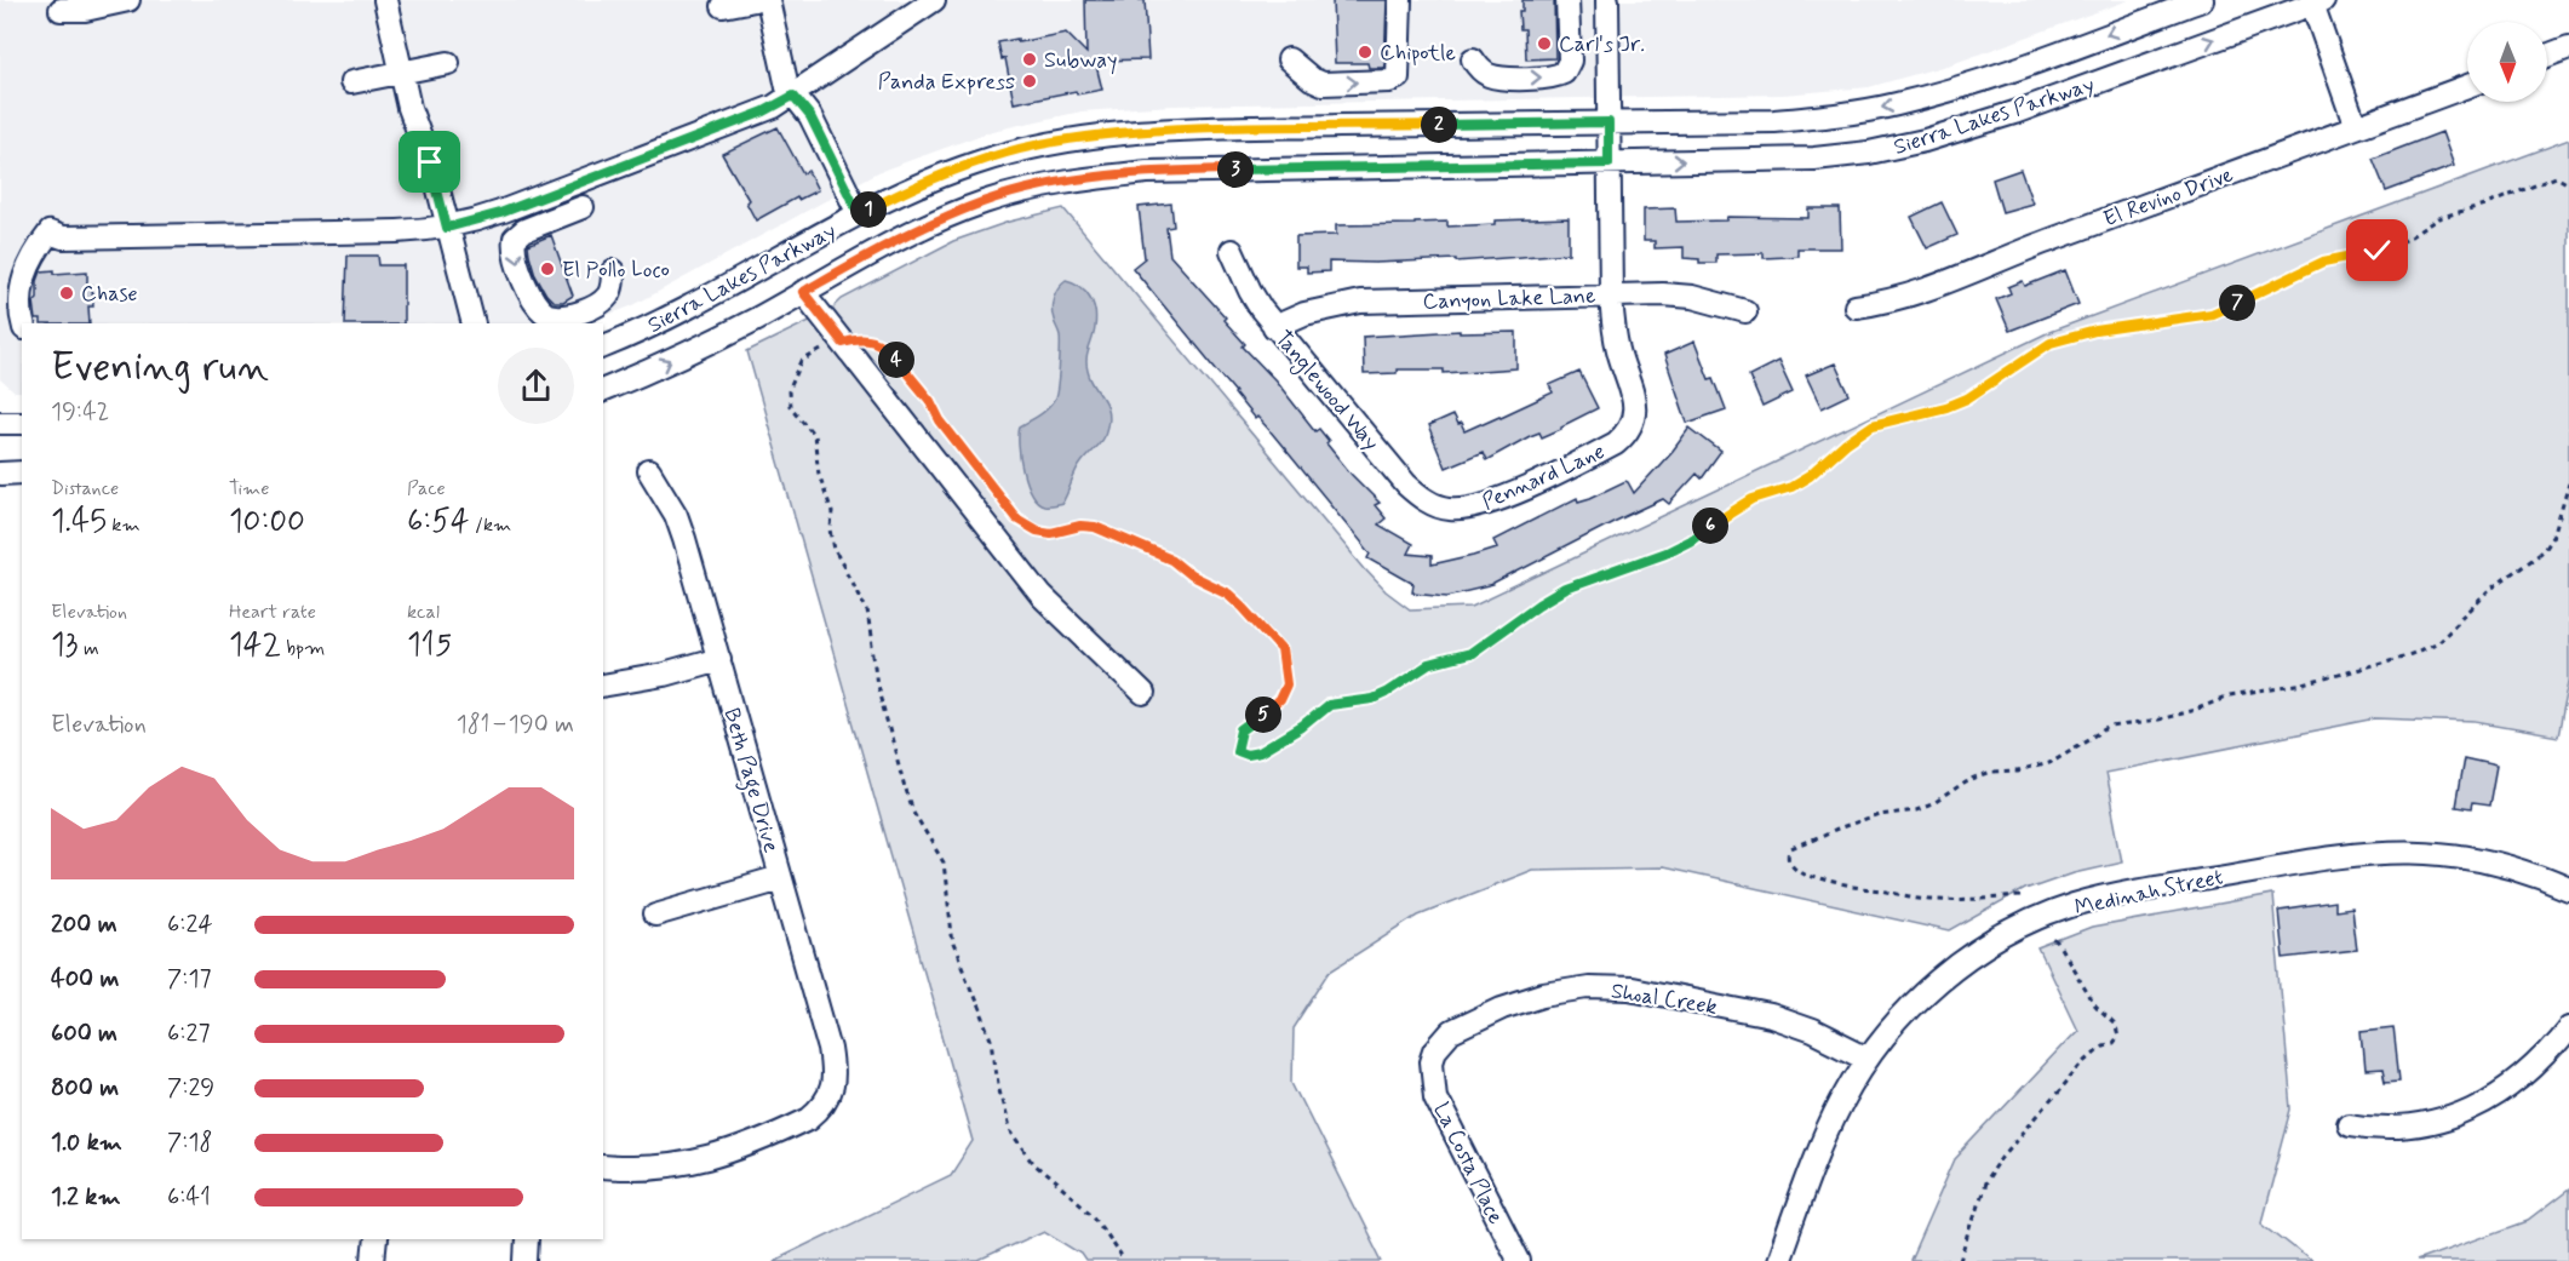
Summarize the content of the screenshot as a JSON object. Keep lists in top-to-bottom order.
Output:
{
  "streets": {
    "street": [
      "Sierra Lakes Parkway",
      "El Revino Drive",
      "Canyon Lake Lane",
      "Tanglewood Way",
      "Pennard Lane",
      "Beth Page Drive",
      "Medinah Street",
      "Shoal Creek",
      "La Costa Place"
    ]
  },
  "crossings": [
    ["Canyon Lake Lane", "Tanglewood Way"],
    ["Canyon Lake Lane", "Pennard Lane"],
    ["Tanglewood Way", "Pennard Lane"],
    ["Medinah Street", "Shoal Creek"],
    ["Shoal Creek", "La Costa Place"]
  ],
  "places": [
    "Carl's Jr.",
    "Chipotle",
    "Subway",
    "Panda Express",
    "El Pollo Loco",
    "Chase"
  ],
  "north": "bottom",
  "page": {
    "pins": [
      "2",
      "3",
      "1",
      "7",
      "4",
      "6",
      "5"
    ],
    "heading": ["Evening run", "19:42"],
    "stats": [
      ["Distance", "1.45 km"],
      ["Time", "10:00"],
      ["Pace", "6:54 /km"],
      ["Elevation", "13 m"],
      ["Heart rate", "142 bpm"],
      ["kcal", "115"]
    ],
    "chart": ["Elevation", "181–190 m"],
    "list": [
      {
        "name": "200 m",
        "note": "6:24"
      },
      {
        "name": "400 m",
        "note": "7:17"
      },
      {
        "name": "600 m",
        "note": "6:27"
      },
      {
        "name": "800 m",
        "note": "7:29"
      },
      {
        "name": "1.0 km",
        "note": "7:18"
      },
      {
        "name": "1.2 km",
        "note": "6:41"
      }
    ]
  }
}
